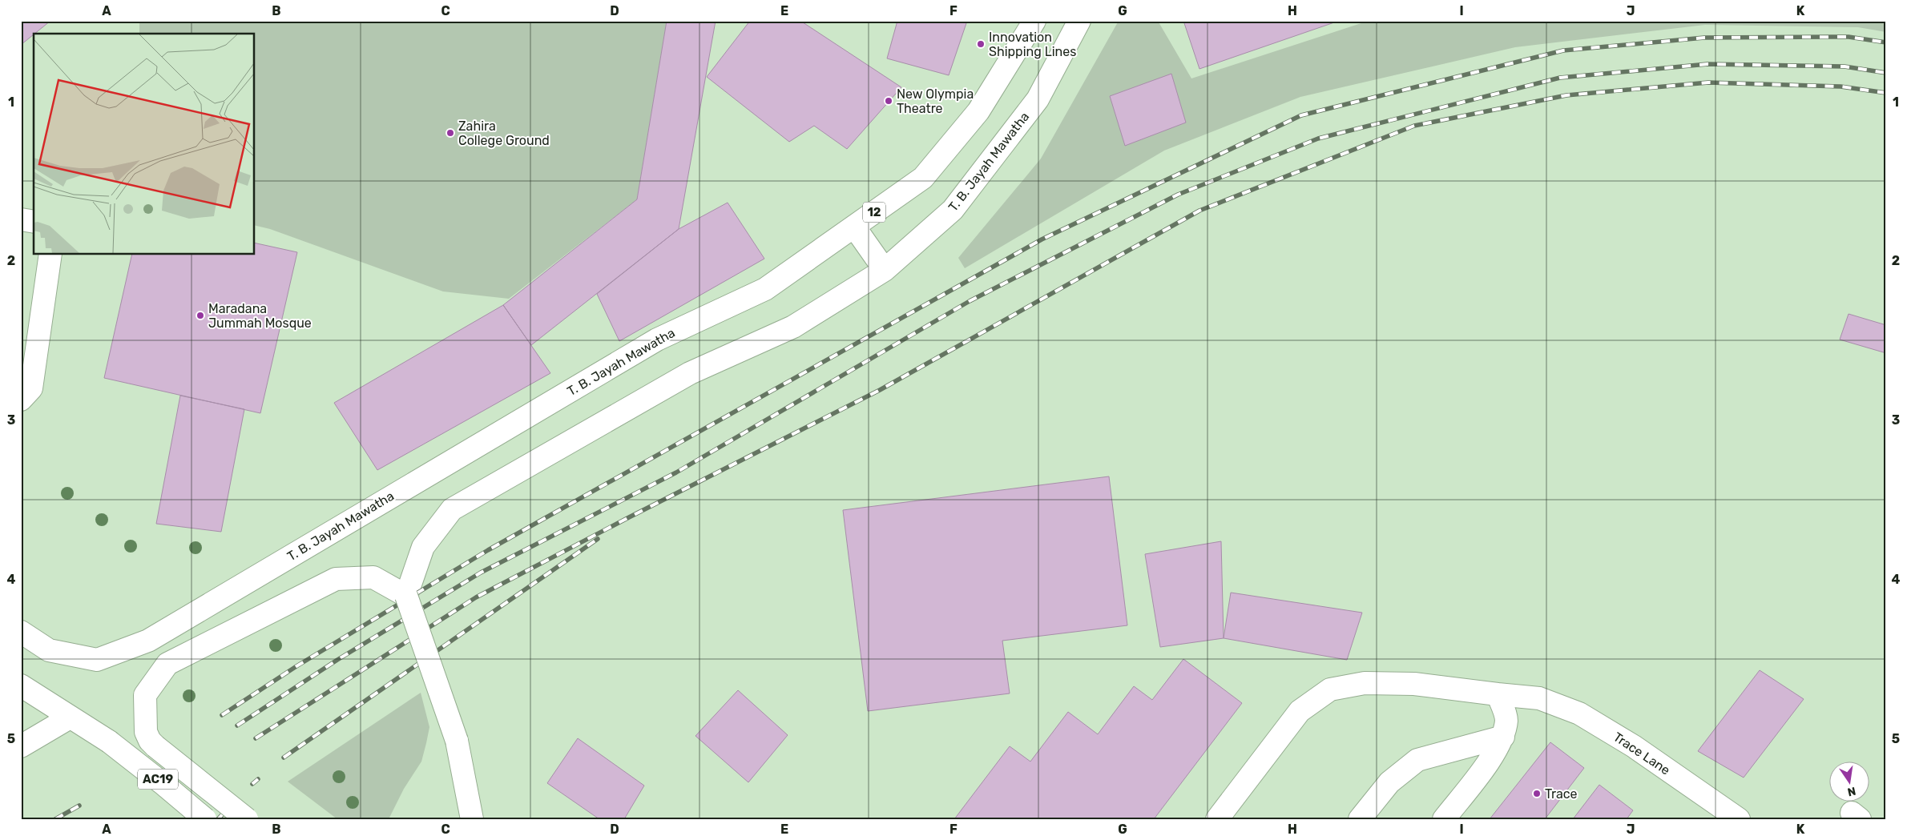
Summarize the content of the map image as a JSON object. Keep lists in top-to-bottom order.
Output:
{
  "streets": {
    "main road": [
      "T. B. Jayah Mawatha",
      "12",
      "Trace Lane",
      "AC19"
    ]
  },
  "places": [
    "Innovation Shipping Lines",
    "New Olympia Theatre",
    "Zahira College Ground",
    "Maradana Jummah Mosque",
    "Trace"
  ],
  "north": "bottom",
  "grid": {
    "columns": [
      "A",
      "B",
      "C",
      "D",
      "E",
      "F",
      "G",
      "H",
      "I",
      "J",
      "K"
    ],
    "rows": [
      "1",
      "2",
      "3",
      "4",
      "5"
    ]
  }
}
